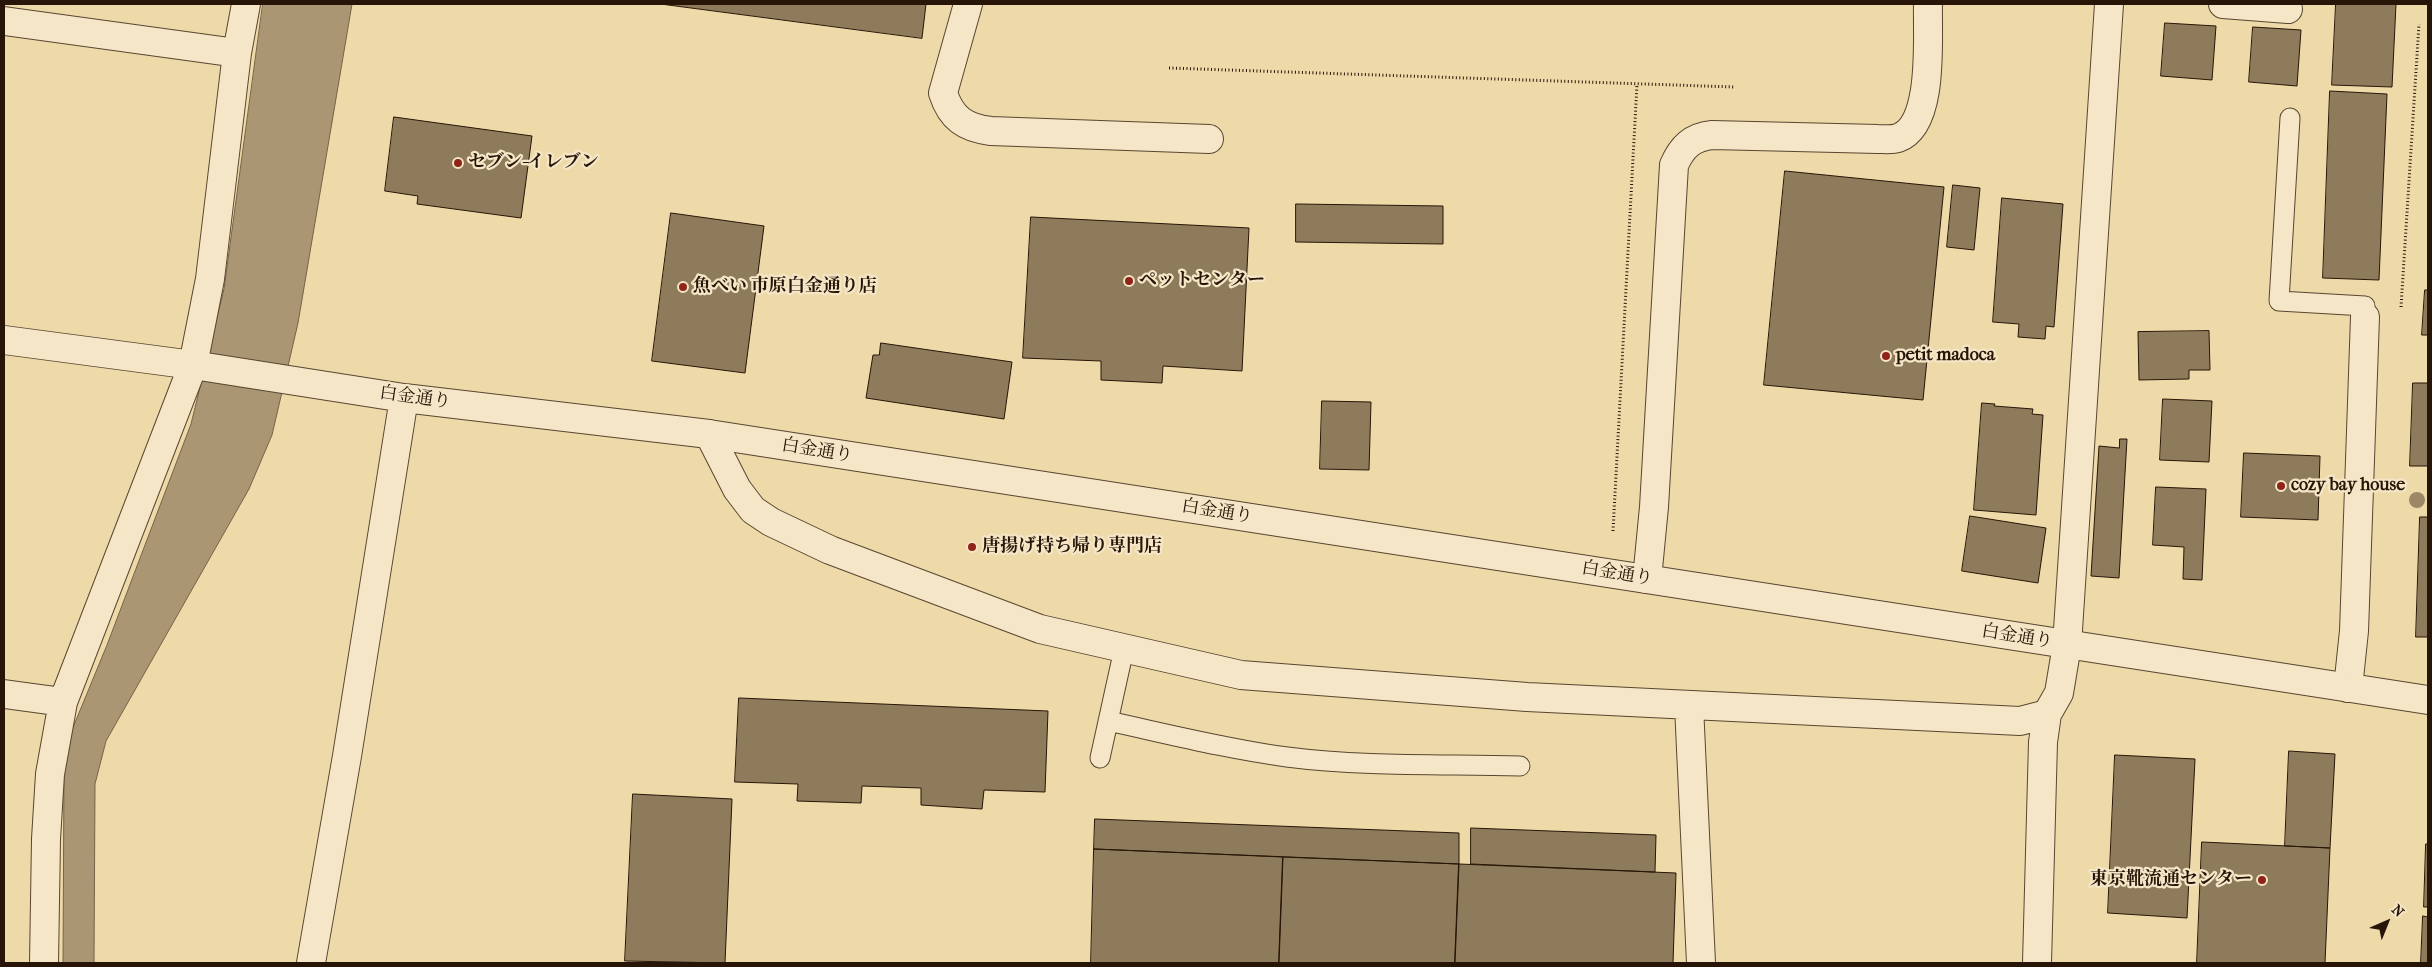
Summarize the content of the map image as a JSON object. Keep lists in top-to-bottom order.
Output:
{
  "streets": {
    "street": ["白金通り"]
  },
  "places": [
    "セブン-イレブン",
    "ペットセンター",
    "魚べい 市原白金通り店",
    "petit madoca",
    "cozy bay house",
    "唐揚げ持ち帰り専門店",
    "東京靴流通センター"
  ],
  "north": "top right"
}
